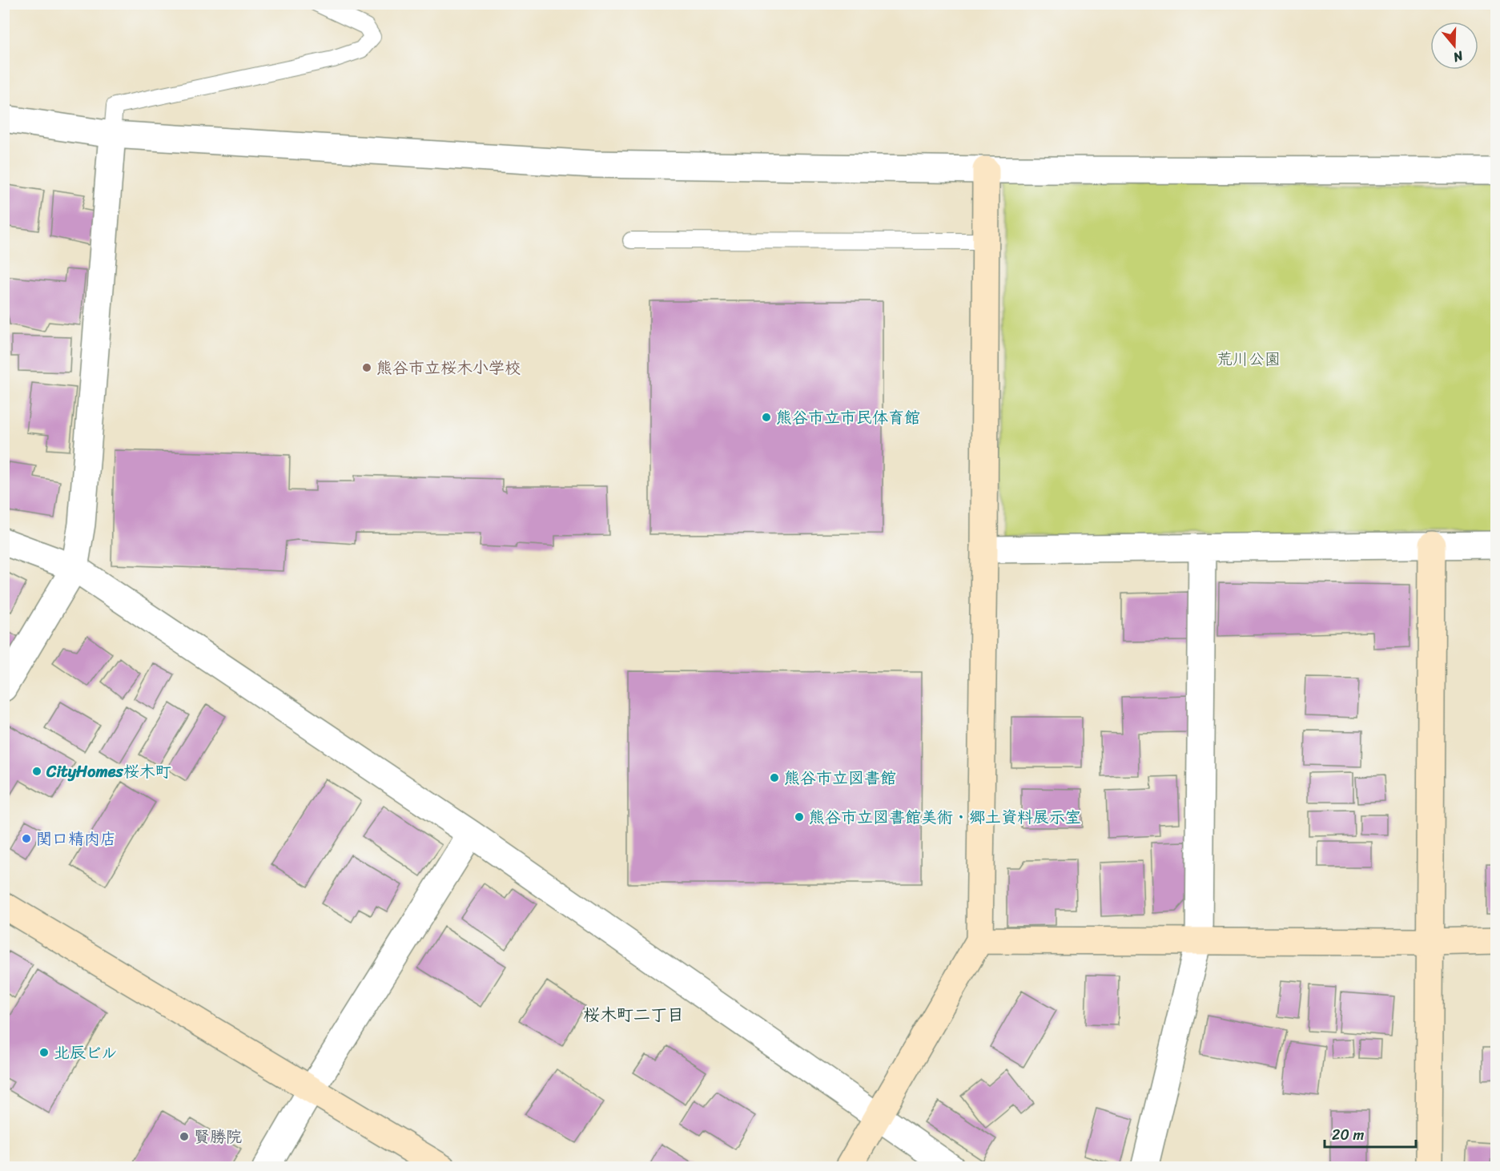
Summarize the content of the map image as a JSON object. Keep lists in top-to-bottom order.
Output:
{
  "districts": ["桜木町二丁目"],
  "parks": ["荒川公園"],
  "places": [
    "熊谷市立桜木小学校",
    "熊谷市立市民体育館",
    "CityHomes桜木町",
    "熊谷市立図書館",
    "熊谷市立図書館美術・郷土資料展示室",
    "関口精肉店",
    "北辰ビル",
    "賢勝院"
  ],
  "scale_bar": "20 m",
  "north": "bottom"
}
